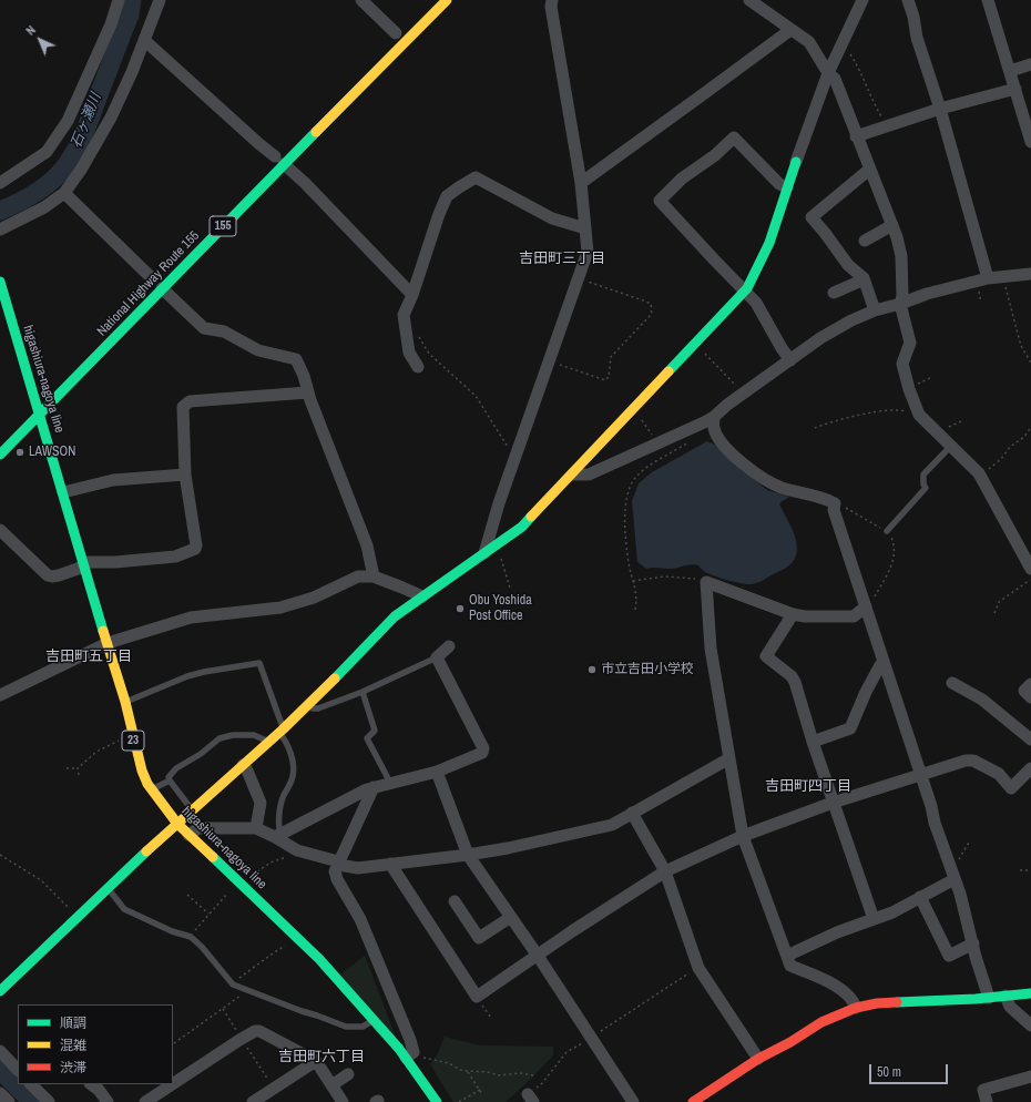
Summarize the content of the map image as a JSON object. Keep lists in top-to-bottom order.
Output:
{
  "streets": {
    "main road": [
      "155",
      "National Highway Route 155",
      "higashiura-nagoya line",
      "23"
    ]
  },
  "crossings": [
    ["National Highway Route 155", "higashiura-nagoya line"]
  ],
  "districts": [
    "吉田町三丁目",
    "吉田町五丁目",
    "吉田町四丁目",
    "吉田町六丁目"
  ],
  "water": ["石ヶ瀬川"],
  "places": ["LAWSON", "Obu Yoshida Post Office", "市立吉田小学校"],
  "legend": ["順調", "混雑", "渋滞"],
  "scale_bar": "50 m",
  "north": "top left"
}
